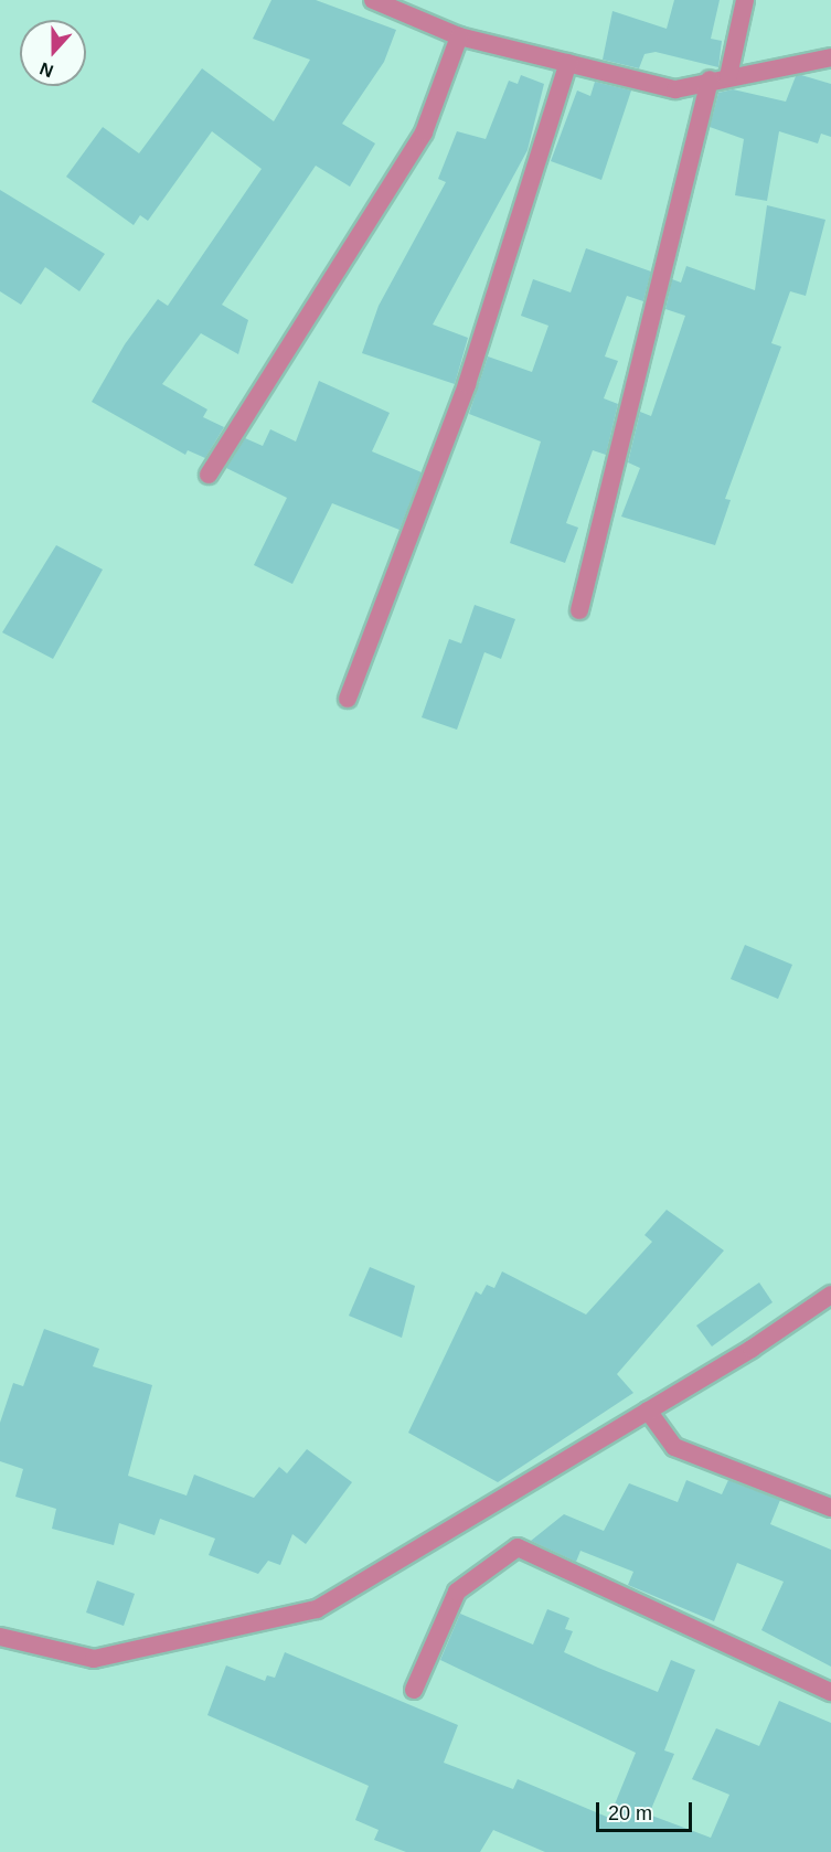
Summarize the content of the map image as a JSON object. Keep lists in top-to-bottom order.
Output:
{
  "scale_bar": "20 m",
  "north": "bottom"
}
